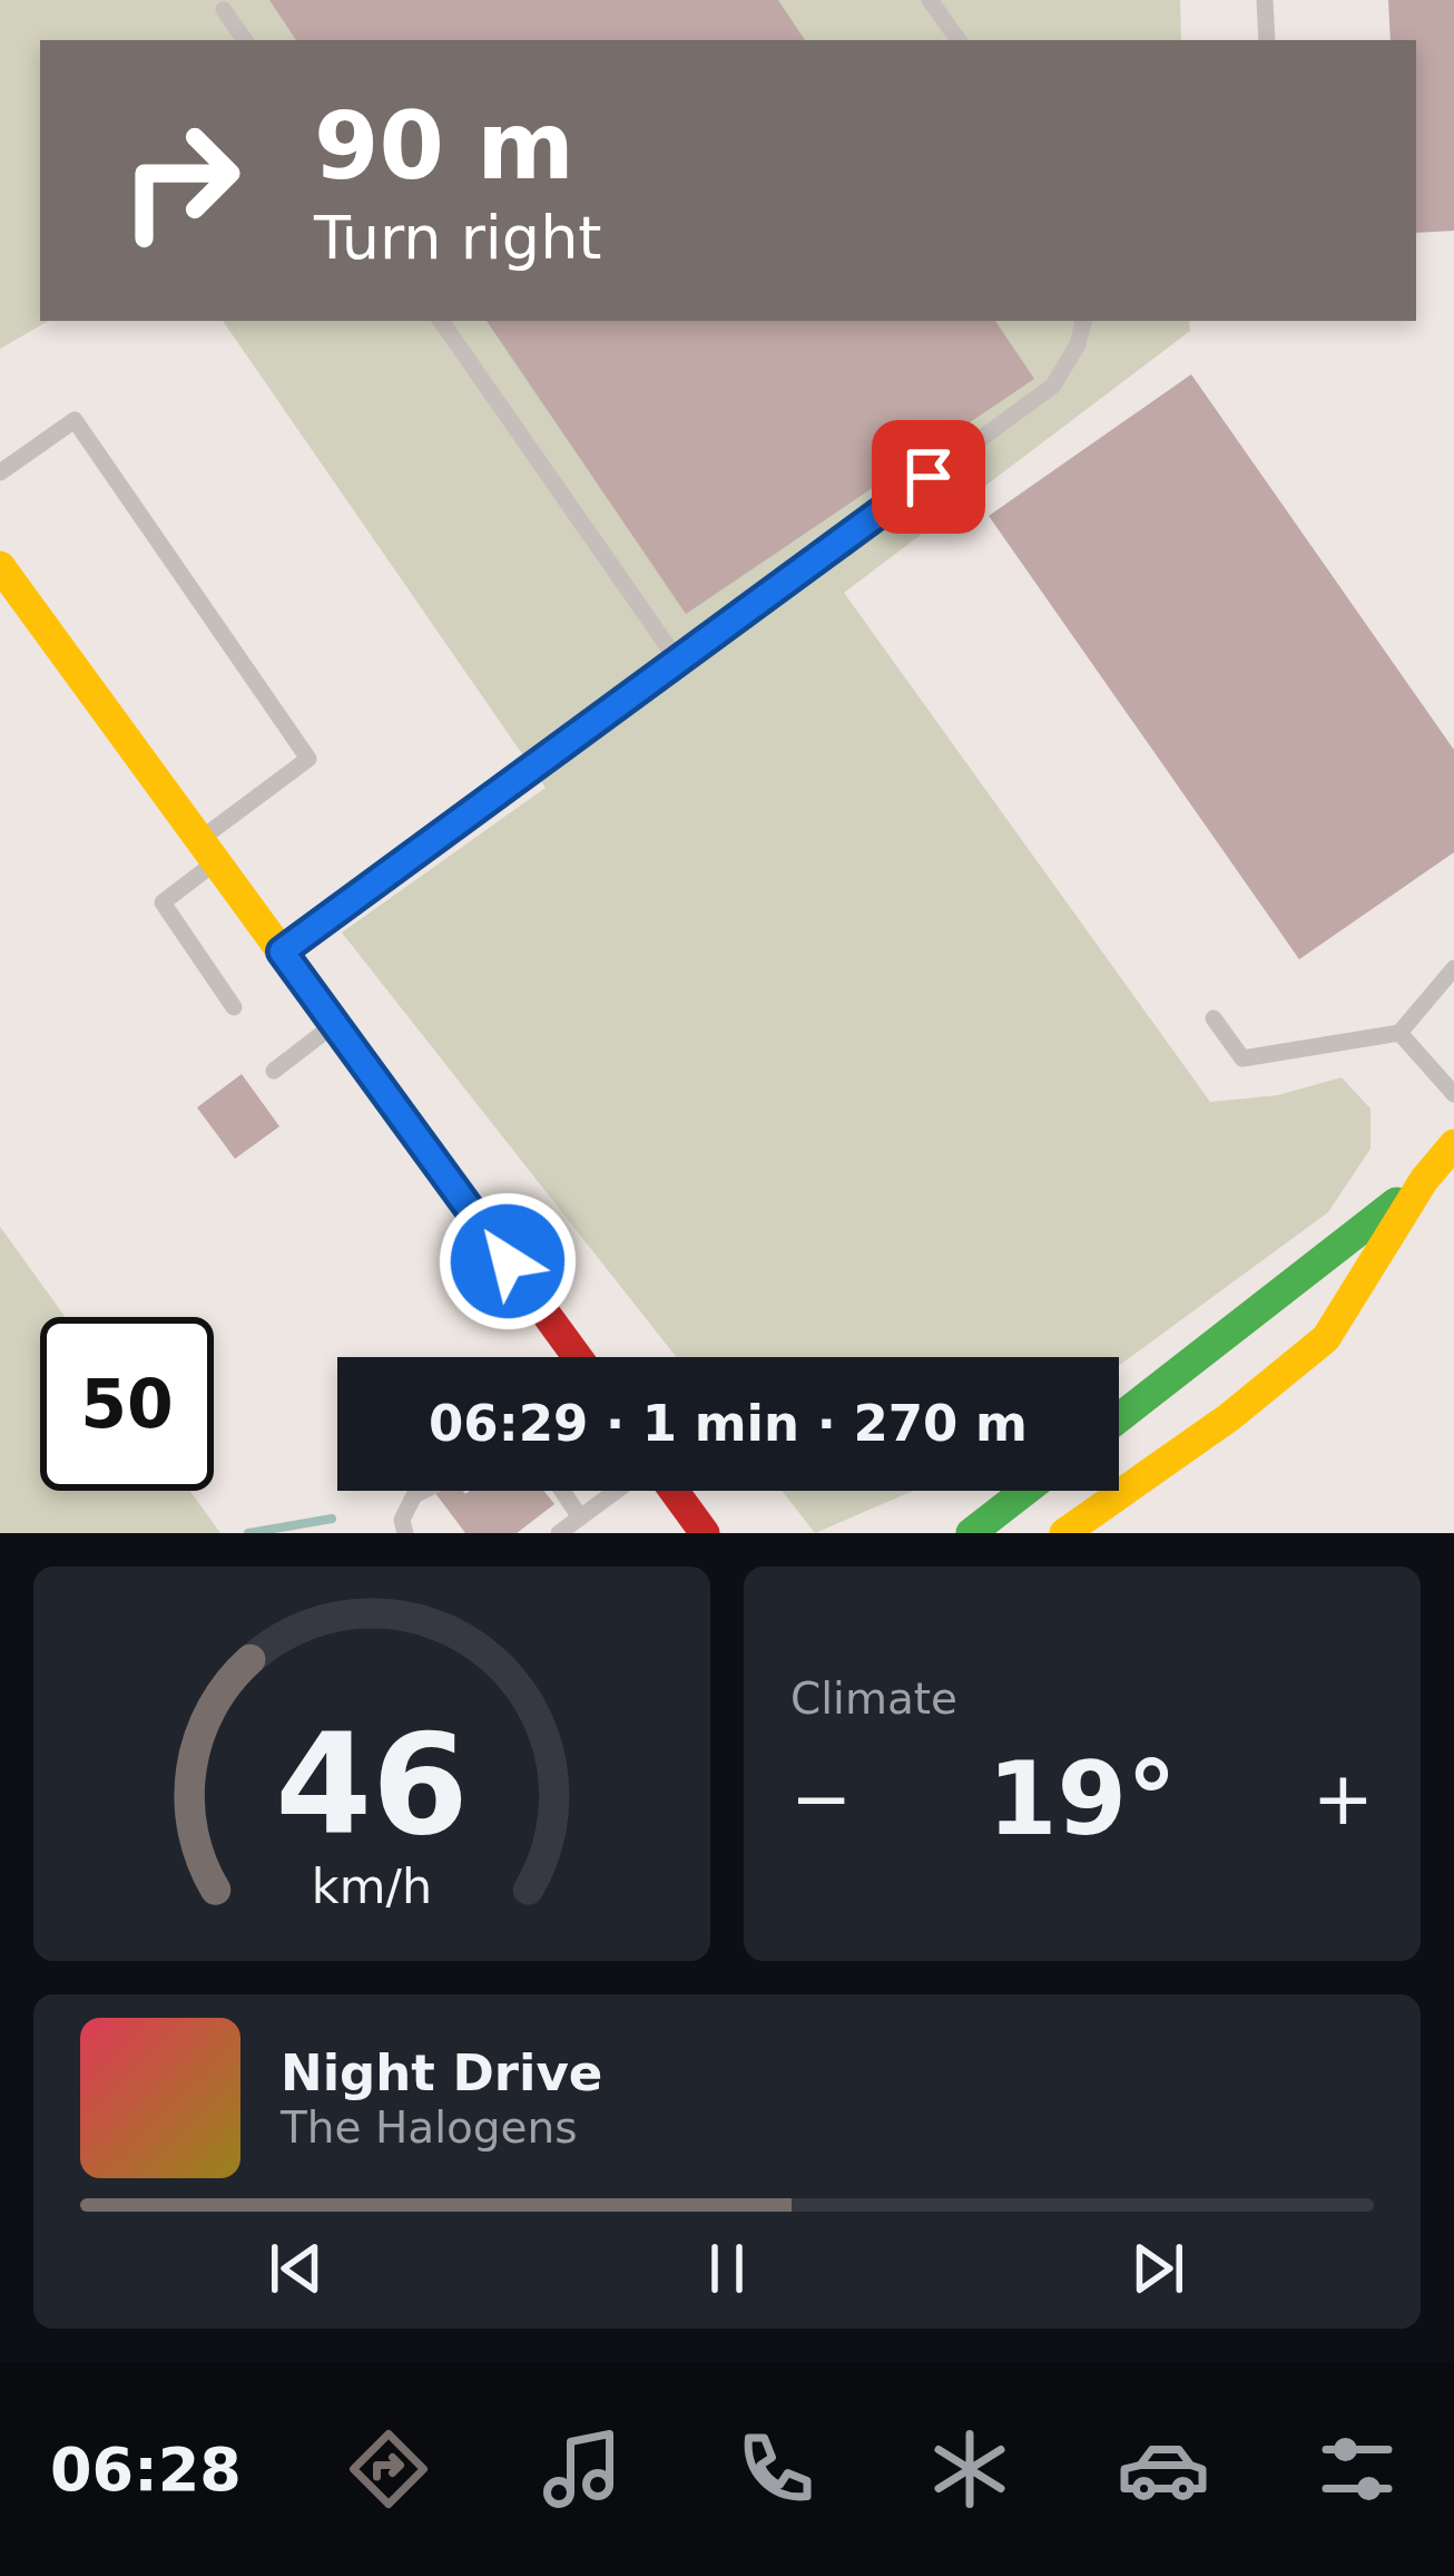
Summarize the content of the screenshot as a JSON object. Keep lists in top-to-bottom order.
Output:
{
  "page": {
    "turn": ["90 m", "Turn right"],
    "limit": "50",
    "trip": "06:29 · 1 min · 270 m",
    "tile": "Climate",
    "heat": ["−", "19°", "+"],
    "song": ["Night Drive", "The Halogens"],
    "tabs": "06:28",
    "gauge": ["46", "km/h"]
  }
}
